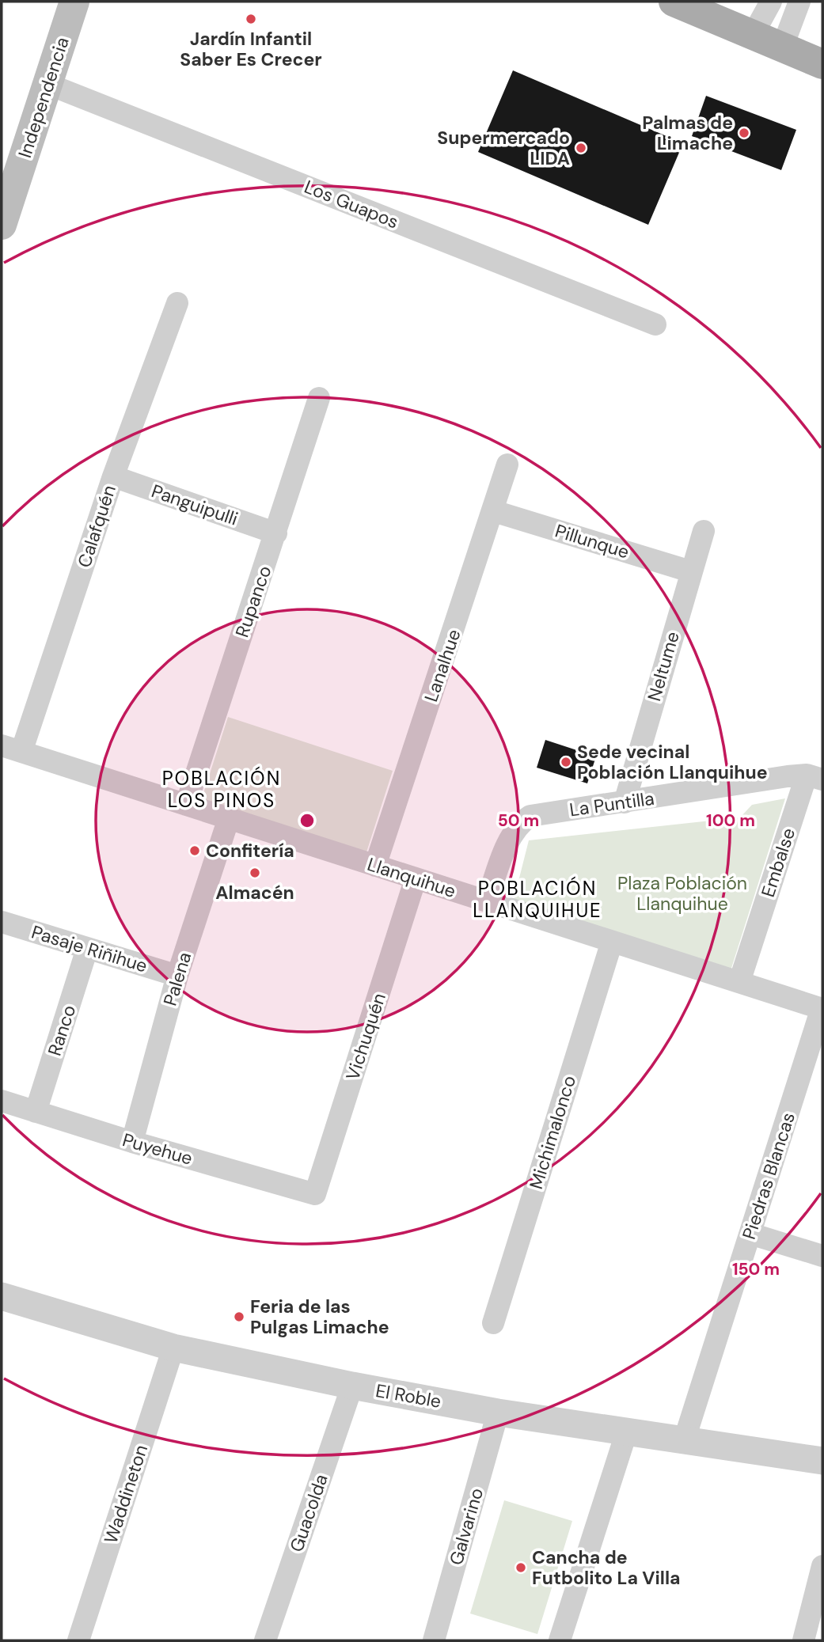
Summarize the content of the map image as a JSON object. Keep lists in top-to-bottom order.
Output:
{
  "streets": {
    "main road": ["Independencia"],
    "street": [
      "Los Guapos",
      "Panguipulli",
      "Calafquén",
      "Pillunque",
      "Rupanco",
      "Lanalhue",
      "Neltume",
      "La Puntilla",
      "Embalse",
      "Llanquihue",
      "Pasaje Riñihue",
      "Palena",
      "Ranco",
      "Vichuquén",
      "Michimalonco",
      "Puyehue",
      "Piedras Blancas",
      "El Roble",
      "Waddineton",
      "Guacolda",
      "Galvarino"
    ]
  },
  "crossings": [
    ["Independencia", "Los Guapos"],
    ["Panguipulli", "Calafquén"],
    ["Panguipulli", "Rupanco"],
    ["Calafquén", "Llanquihue"],
    ["Pillunque", "Lanalhue"],
    ["Pillunque", "Neltume"],
    ["Rupanco", "Llanquihue"],
    ["Lanalhue", "Llanquihue"],
    ["Neltume", "La Puntilla"],
    ["La Puntilla", "Embalse"],
    ["La Puntilla", "Llanquihue"],
    ["Embalse", "Llanquihue"],
    ["Llanquihue", "Palena"],
    ["Llanquihue", "Vichuquén"],
    ["Llanquihue", "Michimalonco"],
    ["Llanquihue", "Piedras Blancas"],
    ["Pasaje Riñihue", "Palena"],
    ["Pasaje Riñihue", "Ranco"],
    ["Palena", "Puyehue"],
    ["Ranco", "Puyehue"],
    ["Vichuquén", "Puyehue"],
    ["Piedras Blancas", "El Roble"],
    ["El Roble", "Waddineton"],
    ["El Roble", "Guacolda"],
    ["El Roble", "Galvarino"]
  ],
  "districts": ["POBLACIÓN LOS PINOS", "POBLACIÓN LLANQUIHUE"],
  "parks": ["Plaza Población Llanquihue"],
  "places": [
    "Jardín Infantil Saber Es Crecer",
    "Palmas de Limache",
    "Supermercado LIDA",
    "Sede vecinal Población Llanquihue",
    "Confitería",
    "Almacén",
    "Feria de las Pulgas Limache",
    "Cancha de Futbolito La Villa"
  ],
  "rings": ["50 m", "100 m", "150 m"]
}
